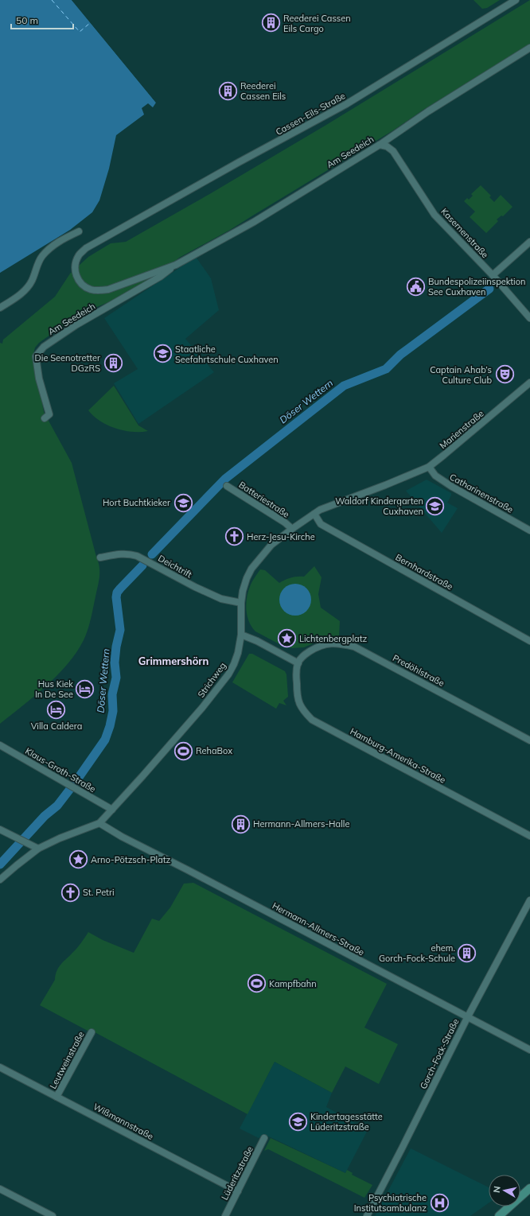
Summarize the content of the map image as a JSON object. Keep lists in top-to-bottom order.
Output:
{
  "streets": {
    "street": [
      "Cassen-Eils-Straße",
      "Am Seedeich",
      "Kasernenstraße",
      "Marienstraße",
      "Catharinenstraße",
      "Batteriestraße",
      "Deichtrift",
      "Bernhardstraße",
      "Predöhlstraße",
      "Strichweg",
      "Hamburg-Amerika-Straße",
      "Klaus-Groth-Straße",
      "Hermann-Allmers-Straße",
      "Gorch-Fock-Straße",
      "Leutweinstraße",
      "Wißmannstraße",
      "Lüderitzstraße"
    ]
  },
  "crossings": [
    ["Cassen-Eils-Straße", "Am Seedeich"],
    ["Am Seedeich", "Kasernenstraße"],
    ["Marienstraße", "Catharinenstraße"],
    ["Marienstraße", "Strichweg"],
    ["Batteriestraße", "Strichweg"],
    ["Deichtrift", "Strichweg"],
    ["Bernhardstraße", "Strichweg"],
    ["Predöhlstraße", "Hamburg-Amerika-Straße"],
    ["Strichweg", "Klaus-Groth-Straße"],
    ["Strichweg", "Hermann-Allmers-Straße"],
    ["Hermann-Allmers-Straße", "Gorch-Fock-Straße"],
    ["Leutweinstraße", "Wißmannstraße"],
    ["Wißmannstraße", "Lüderitzstraße"]
  ],
  "districts": ["Grimmershörn"],
  "water": ["Döser Wettern"],
  "places": {
    "building": [
      "Reederei Cassen Eils Cargo",
      "Reederei Cassen Eils",
      "Die Seenotretter DGzRS",
      "Hermann-Allmers-Halle",
      "ehem. Gorch-Fock-Schule"
    ],
    "public building": ["Bundespolizeiinspektion See Cuxhaven"],
    "school or university": [
      "Staatliche Seefahrtschule Cuxhaven",
      "Hort Buchtkieker",
      "Waldorf Kindergarten Cuxhaven",
      "Kindertagesstätte Lüderitzstraße"
    ],
    "theatre": ["Captain Ahab’s Culture Club"],
    "church": ["Herz-Jesu-Kirche", "St. Petri"],
    "place": ["Lichtenbergplatz", "Arno-Pötzsch-Platz"],
    "hotel": ["Hus Kiek In De See", "Villa Caldera"],
    "sports": ["RehaBox", "Kampfbahn"],
    "hospital": ["Psychiatrische Institutsambulanz"]
  },
  "scale_bar": "50 m",
  "north": "left"
}
